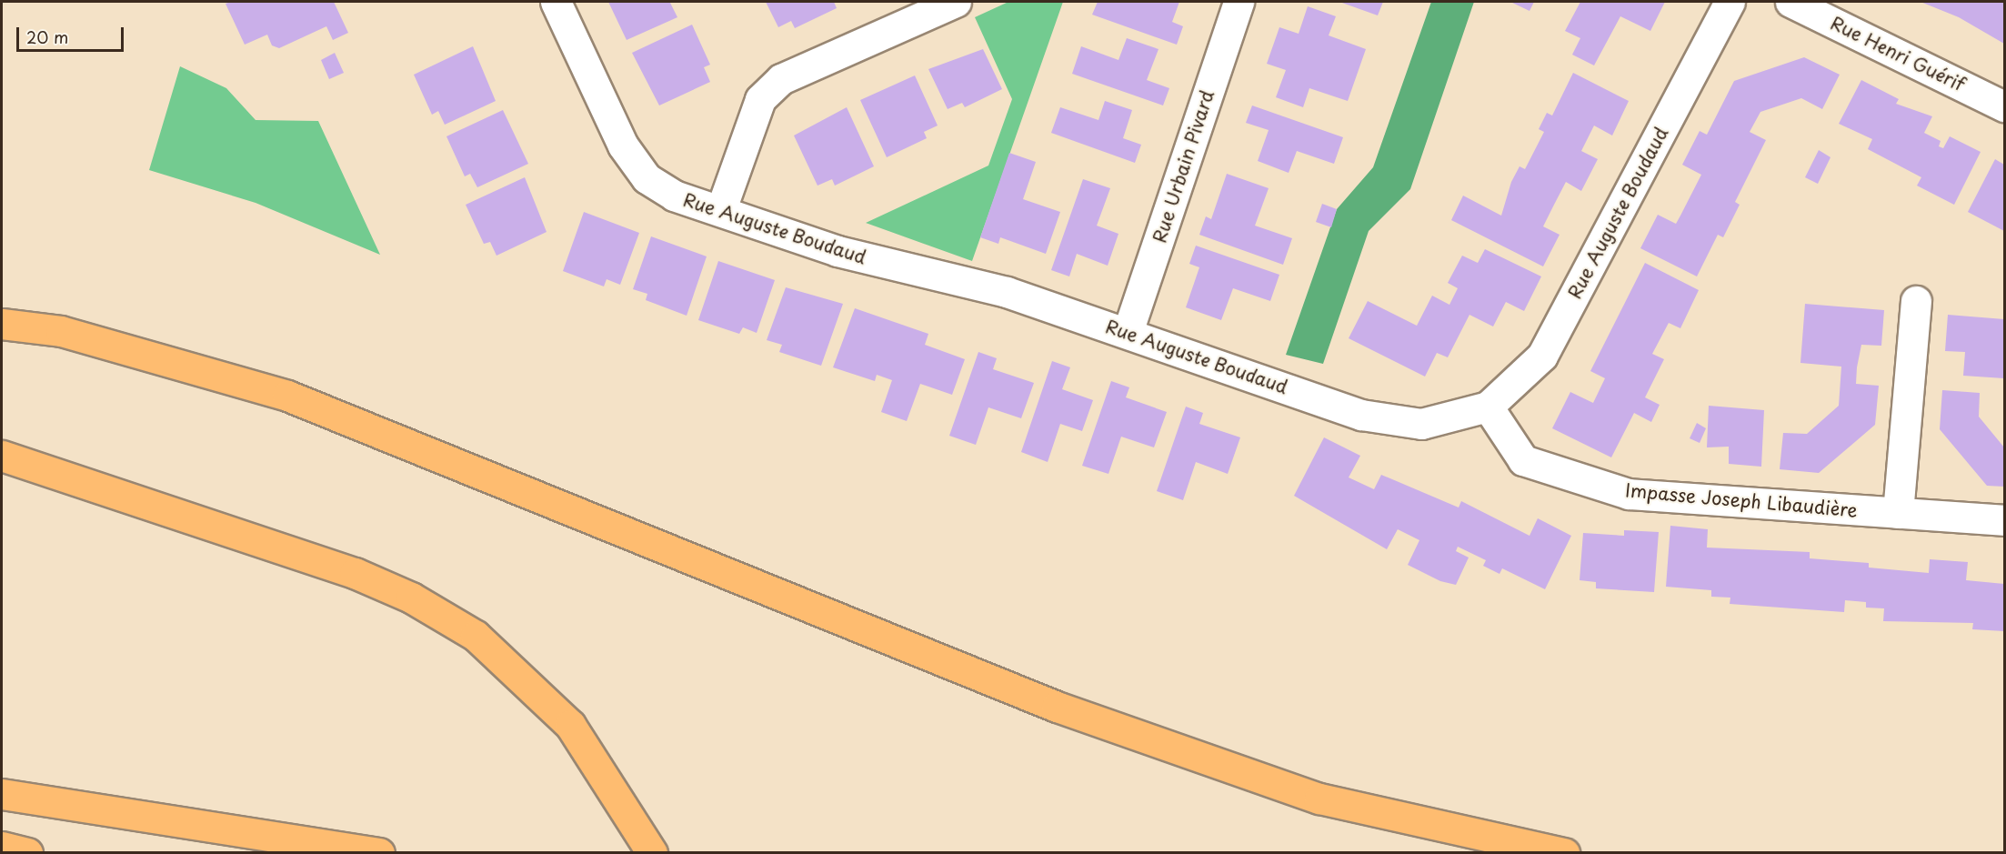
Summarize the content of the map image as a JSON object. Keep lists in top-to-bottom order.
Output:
{
  "streets": {
    "street": [
      "Rue Henri Guérif",
      "Rue Urbain Pivard",
      "Rue Auguste Boudaud",
      "Impasse Joseph Libaudière"
    ]
  },
  "crossings": [
    ["Rue Urbain Pivard", "Rue Auguste Boudaud"],
    ["Rue Auguste Boudaud", "Impasse Joseph Libaudière"]
  ],
  "scale_bar": "20 m"
}
